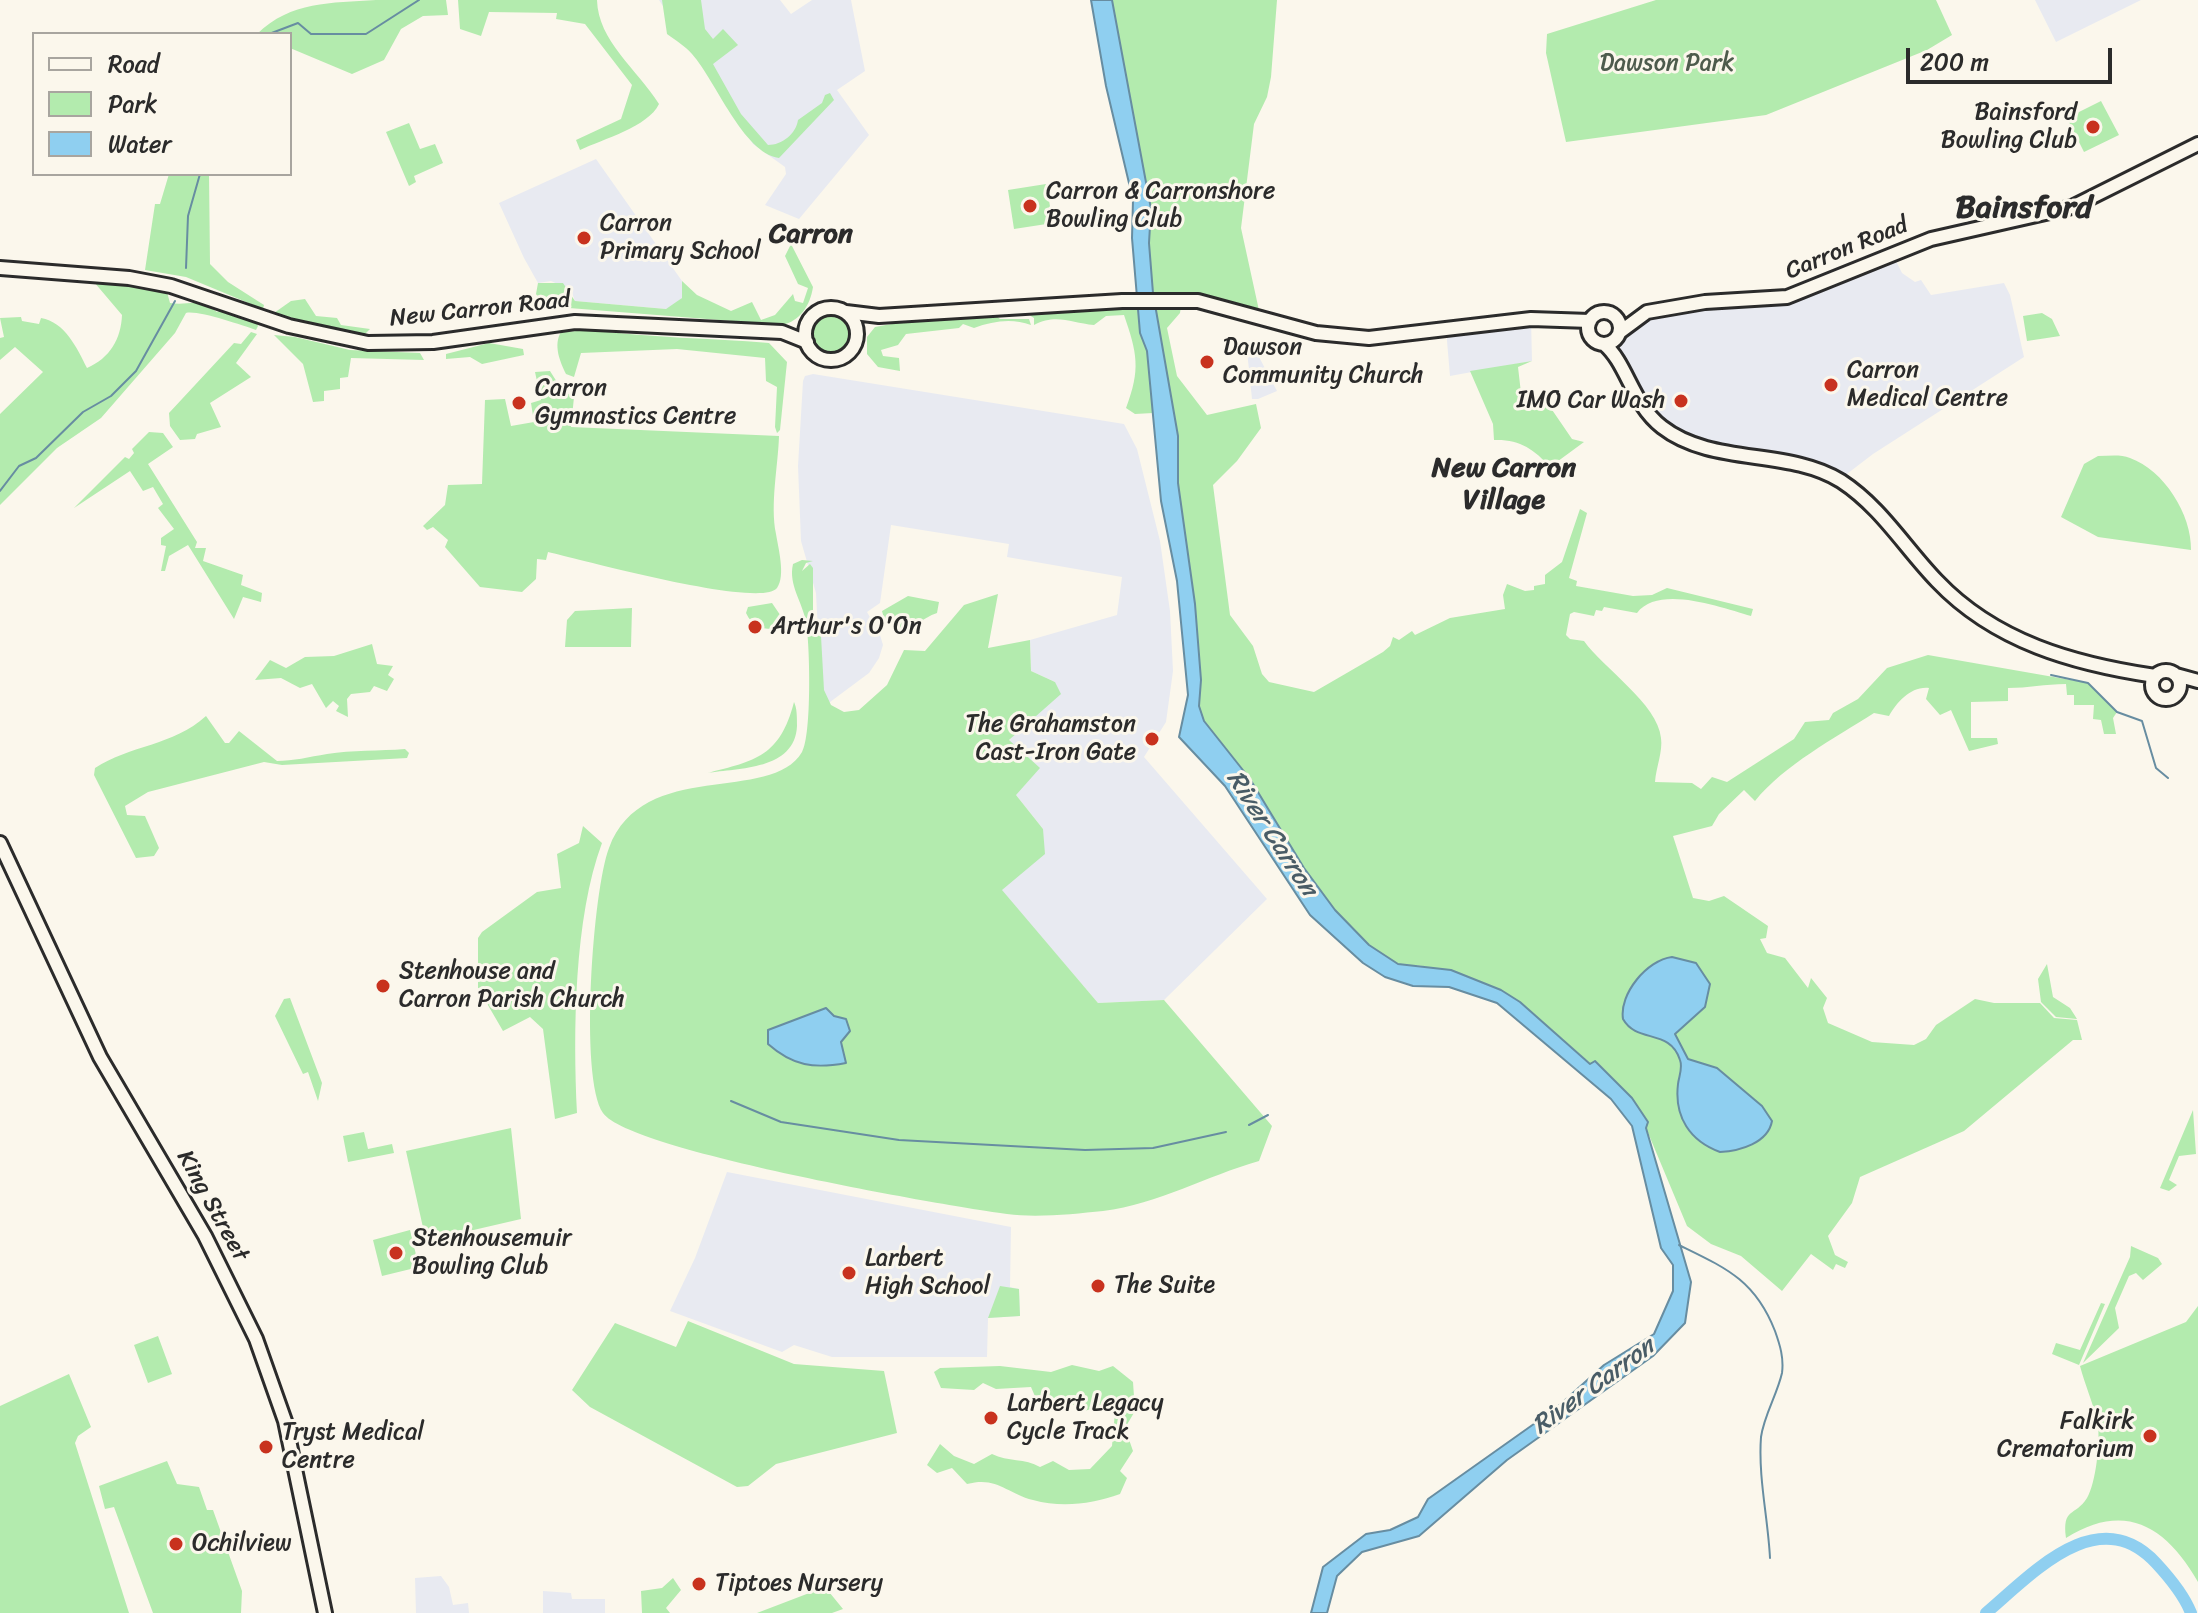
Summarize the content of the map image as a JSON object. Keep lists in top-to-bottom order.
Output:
{
  "streets": {
    "main road": ["Carron Road", "New Carron Road", "King Street"]
  },
  "districts": ["Bainsford", "Carron", "New Carron Village"],
  "water": ["River Carron"],
  "parks": ["Dawson Park"],
  "places": [
    "Bainsford Bowling Club",
    "Carron & Carronshore Bowling Club",
    "Carron Primary School",
    "Dawson Community Church",
    "Carron Medical Centre",
    "IMO Car Wash",
    "Carron Gymnastics Centre",
    "Arthur's O'On",
    "The Grahamston Cast-Iron Gate",
    "Stenhouse and Carron Parish Church",
    "Stenhousemuir Bowling Club",
    "Larbert High School",
    "The Suite",
    "Larbert Legacy Cycle Track",
    "Falkirk Crematorium",
    "Tryst Medical Centre",
    "Ochilview",
    "Tiptoes Nursery"
  ],
  "legend": ["Road", "Park", "Water"],
  "scale_bar": "200 m"
}
